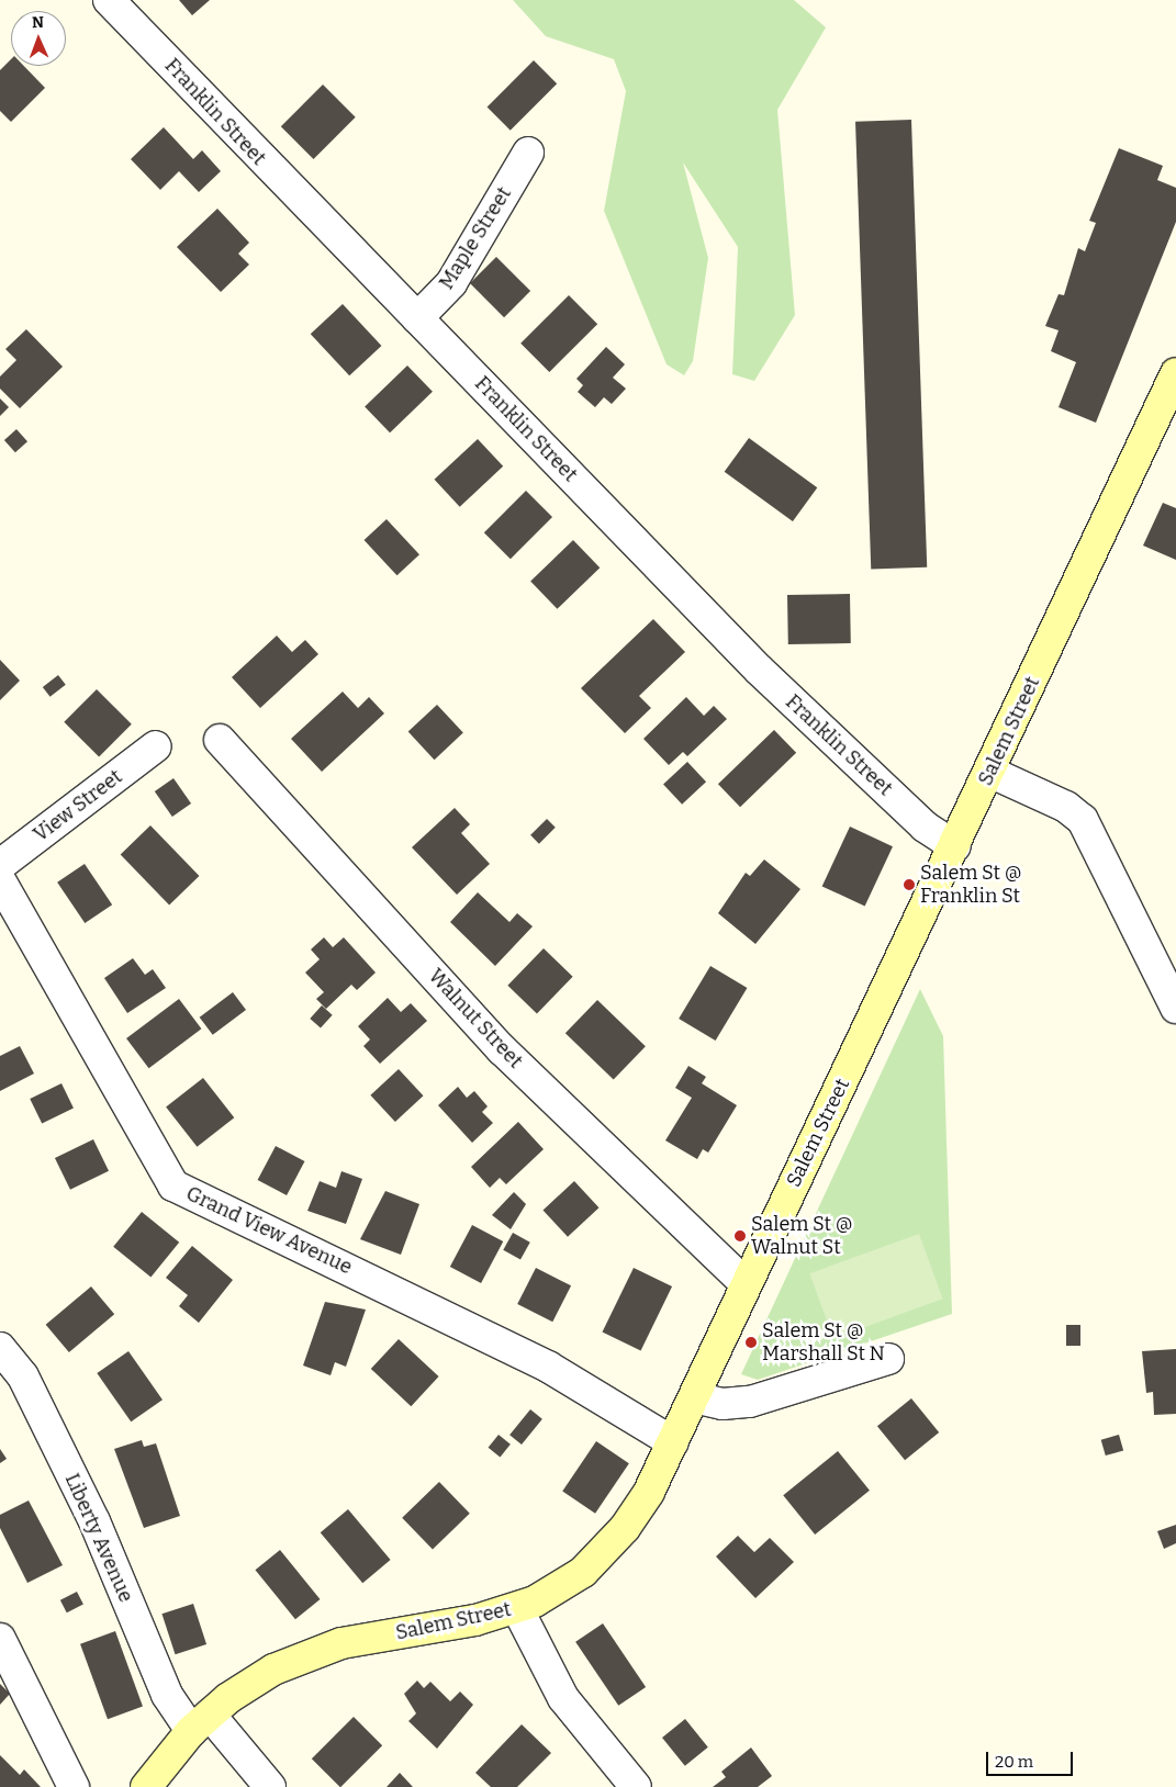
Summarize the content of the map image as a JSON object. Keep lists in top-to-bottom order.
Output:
{
  "streets": {
    "main road": ["Salem Street"],
    "street": [
      "Franklin Street",
      "Maple Street",
      "View Street",
      "Walnut Street",
      "Grand View Avenue",
      "Liberty Avenue"
    ]
  },
  "crossings": [
    ["Franklin Street", "Maple Street"],
    ["Franklin Street", "Salem Street"],
    ["Salem Street", "Walnut Street"],
    ["Salem Street", "Grand View Avenue"],
    ["Salem Street", "Liberty Avenue"]
  ],
  "places": ["Salem St @ Franklin St", "Salem St @ Walnut St", "Salem St @ Marshall St N"],
  "scale_bar": "20 m",
  "north": "top"
}
